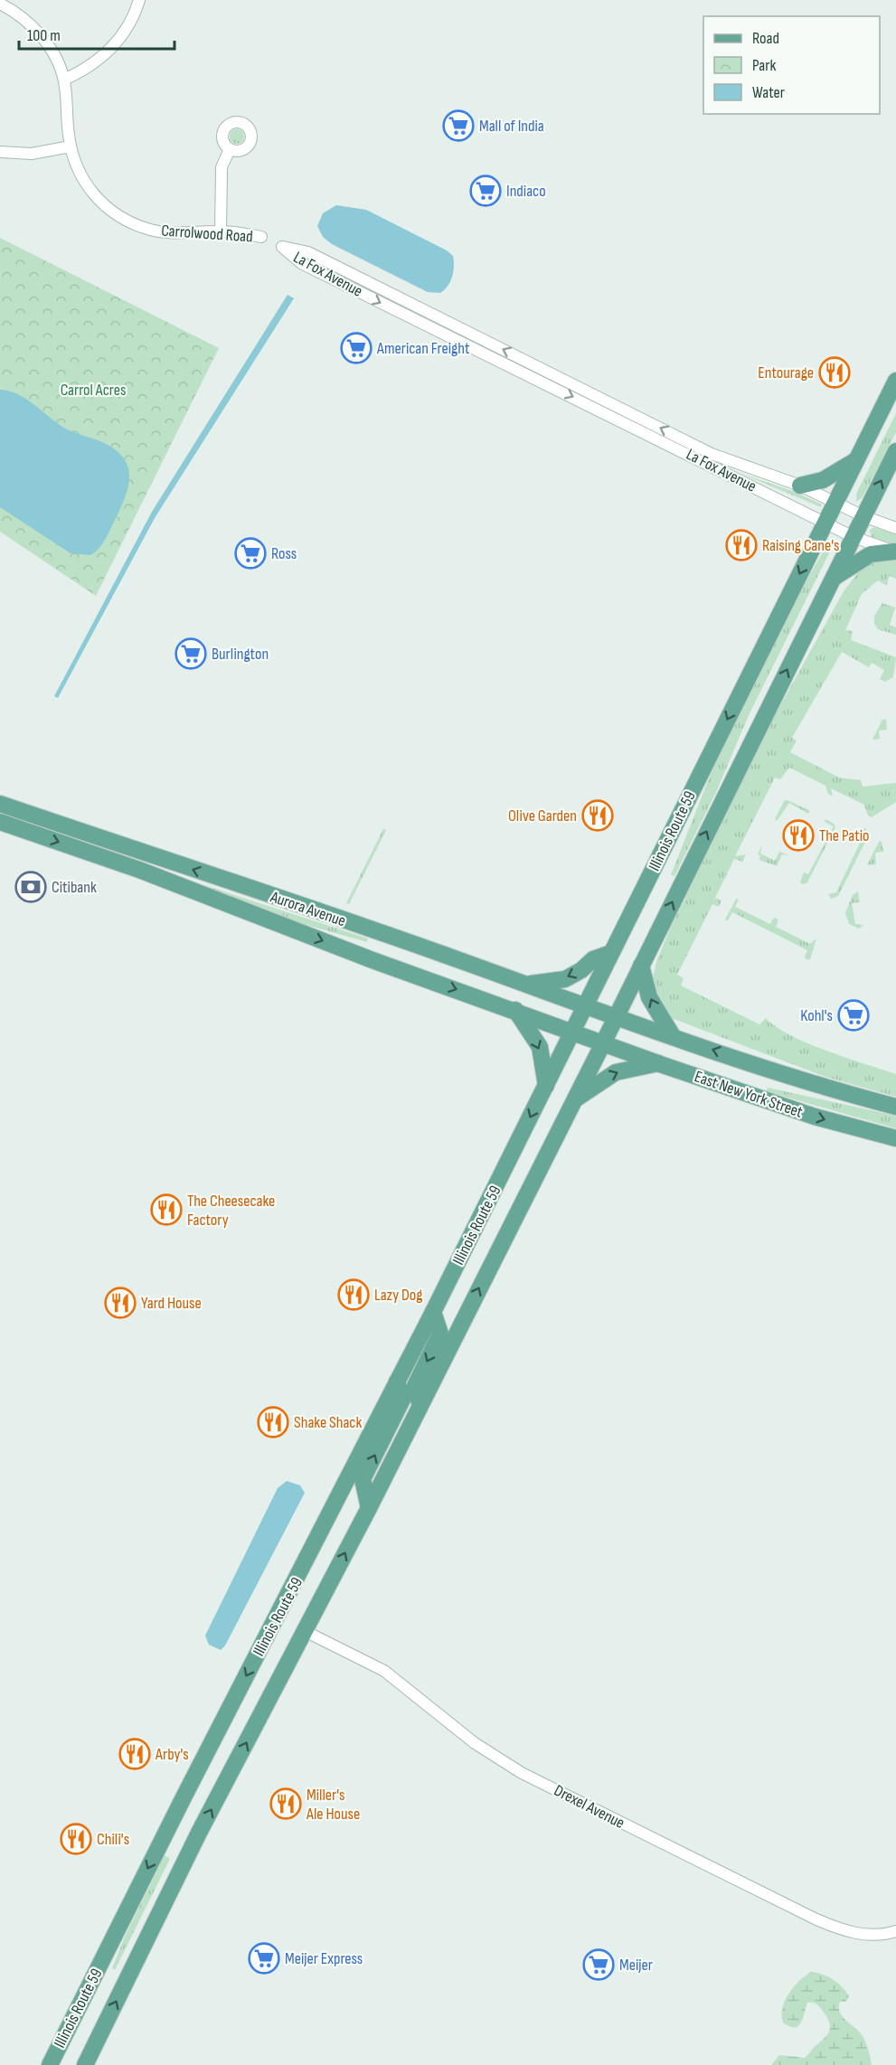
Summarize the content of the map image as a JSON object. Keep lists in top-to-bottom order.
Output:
{
  "streets": {
    "main road": ["Illinois Route 59", "Aurora Avenue", "East New York Street"],
    "street": ["Carrolwood Road", "La Fox Avenue", "Drexel Avenue"]
  },
  "crossings": [
    ["La Fox Avenue", "Illinois Route 59"],
    ["Illinois Route 59", "Aurora Avenue"],
    ["Illinois Route 59", "East New York Street"],
    ["Illinois Route 59", "Drexel Avenue"],
    ["Aurora Avenue", "East New York Street"]
  ],
  "parks": ["Carrol Acres"],
  "places": {
    "supermarket": [
      "Mall of India",
      "Indiaco",
      "American Freight",
      "Ross",
      "Burlington",
      "Kohl's",
      "Meijer Express",
      "Meijer"
    ],
    "restaurant": [
      "Entourage",
      "Raising Cane's",
      "Olive Garden",
      "The Patio",
      "The Cheesecake Factory",
      "Lazy Dog",
      "Yard House",
      "Shake Shack",
      "Arby's",
      "Miller's Ale House",
      "Chili's"
    ],
    "bank": ["Citibank"]
  },
  "legend": ["Road", "Park", "Water"],
  "scale_bar": "100 m"
}
